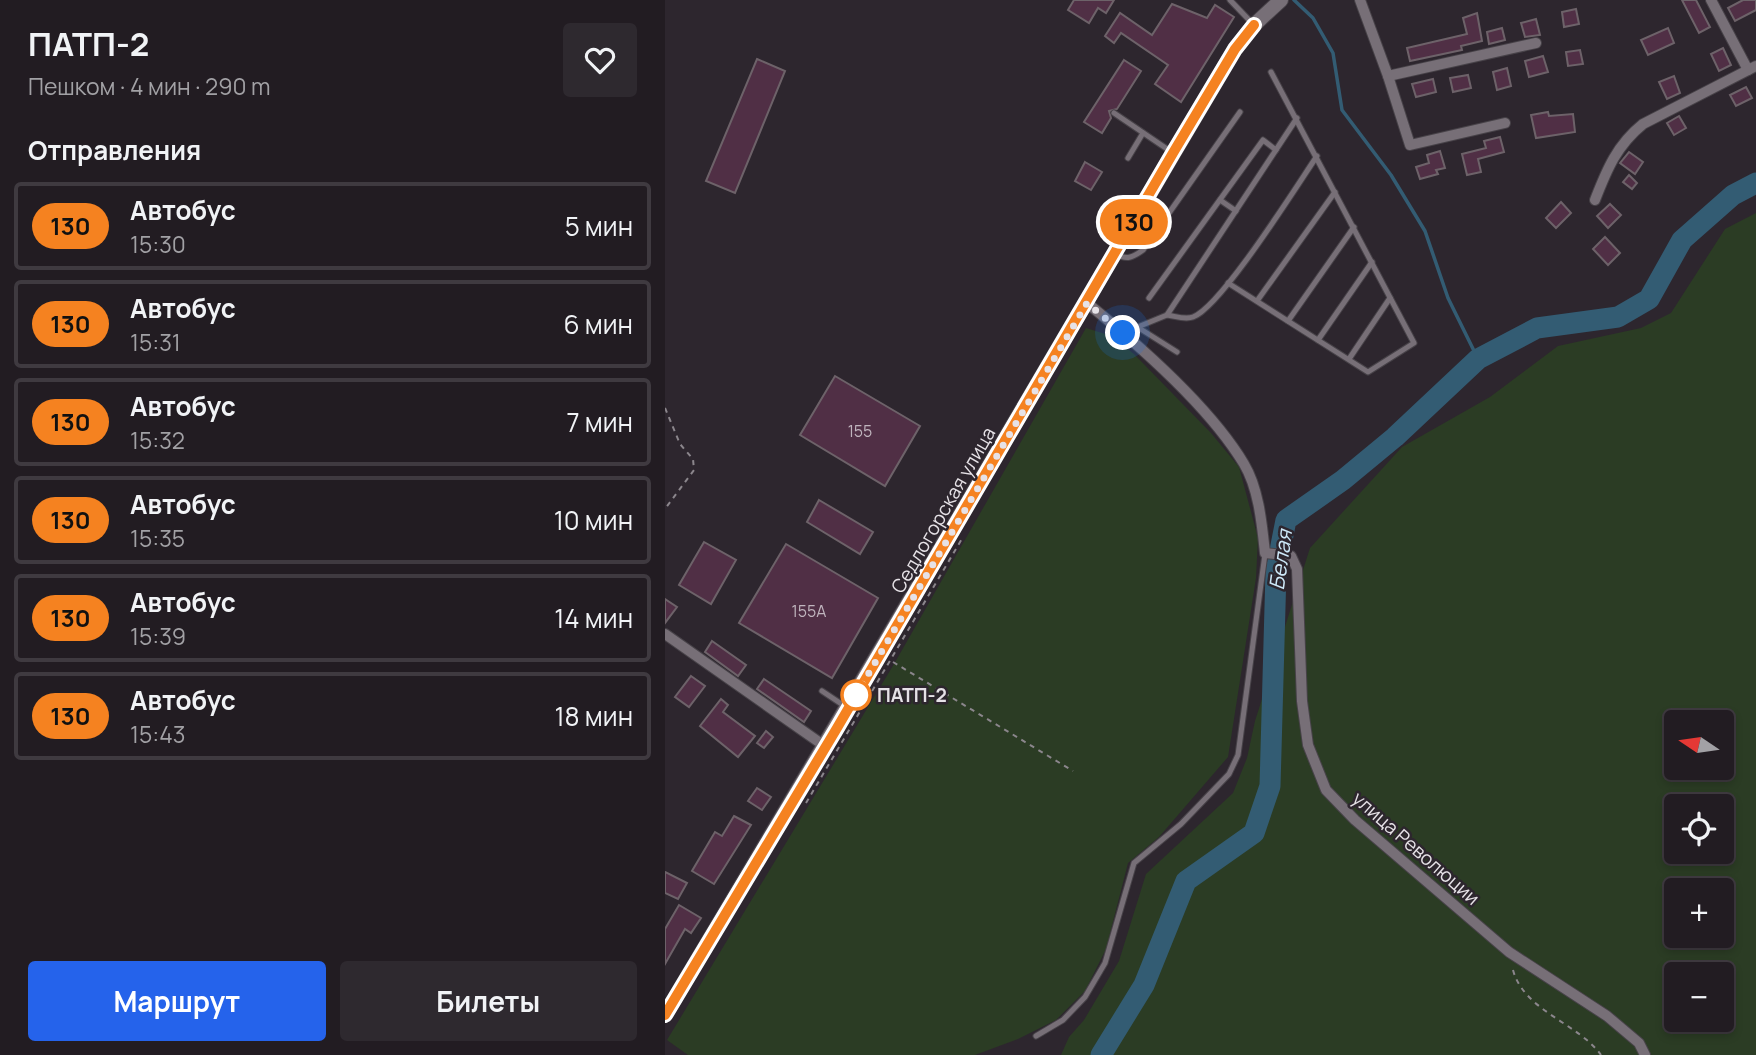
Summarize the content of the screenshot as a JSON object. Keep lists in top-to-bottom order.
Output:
{
  "streets": {
    "street": ["Седлогорская улица", "улица Революции"]
  },
  "water": ["Белая"],
  "places": ["ПАТП-2"],
  "lines": ["bus line 130"],
  "house_numbers": ["155", "155А"],
  "north": "left",
  "page": {
    "heading": [
      ["ПАТП-2", "Пешком · 4 мин · 290 m"],
      "Отправления"
    ],
    "on_map": "130",
    "list": [
      {
        "mark": "130",
        "name": "Автобус",
        "note": "15:30",
        "value": "5 мин"
      },
      {
        "mark": "130",
        "name": "Автобус",
        "note": "15:31",
        "value": "6 мин"
      },
      {
        "mark": "130",
        "name": "Автобус",
        "note": "15:32",
        "value": "7 мин"
      },
      {
        "mark": "130",
        "name": "Автобус",
        "note": "15:35",
        "value": "10 мин"
      },
      {
        "mark": "130",
        "name": "Автобус",
        "note": "15:39",
        "value": "14 мин"
      },
      {
        "mark": "130",
        "name": "Автобус",
        "note": "15:43",
        "value": "18 мин"
      }
    ],
    "map_buttons": ["+", "−"],
    "buttons": ["Маршрут", "Билеты"]
  }
}
